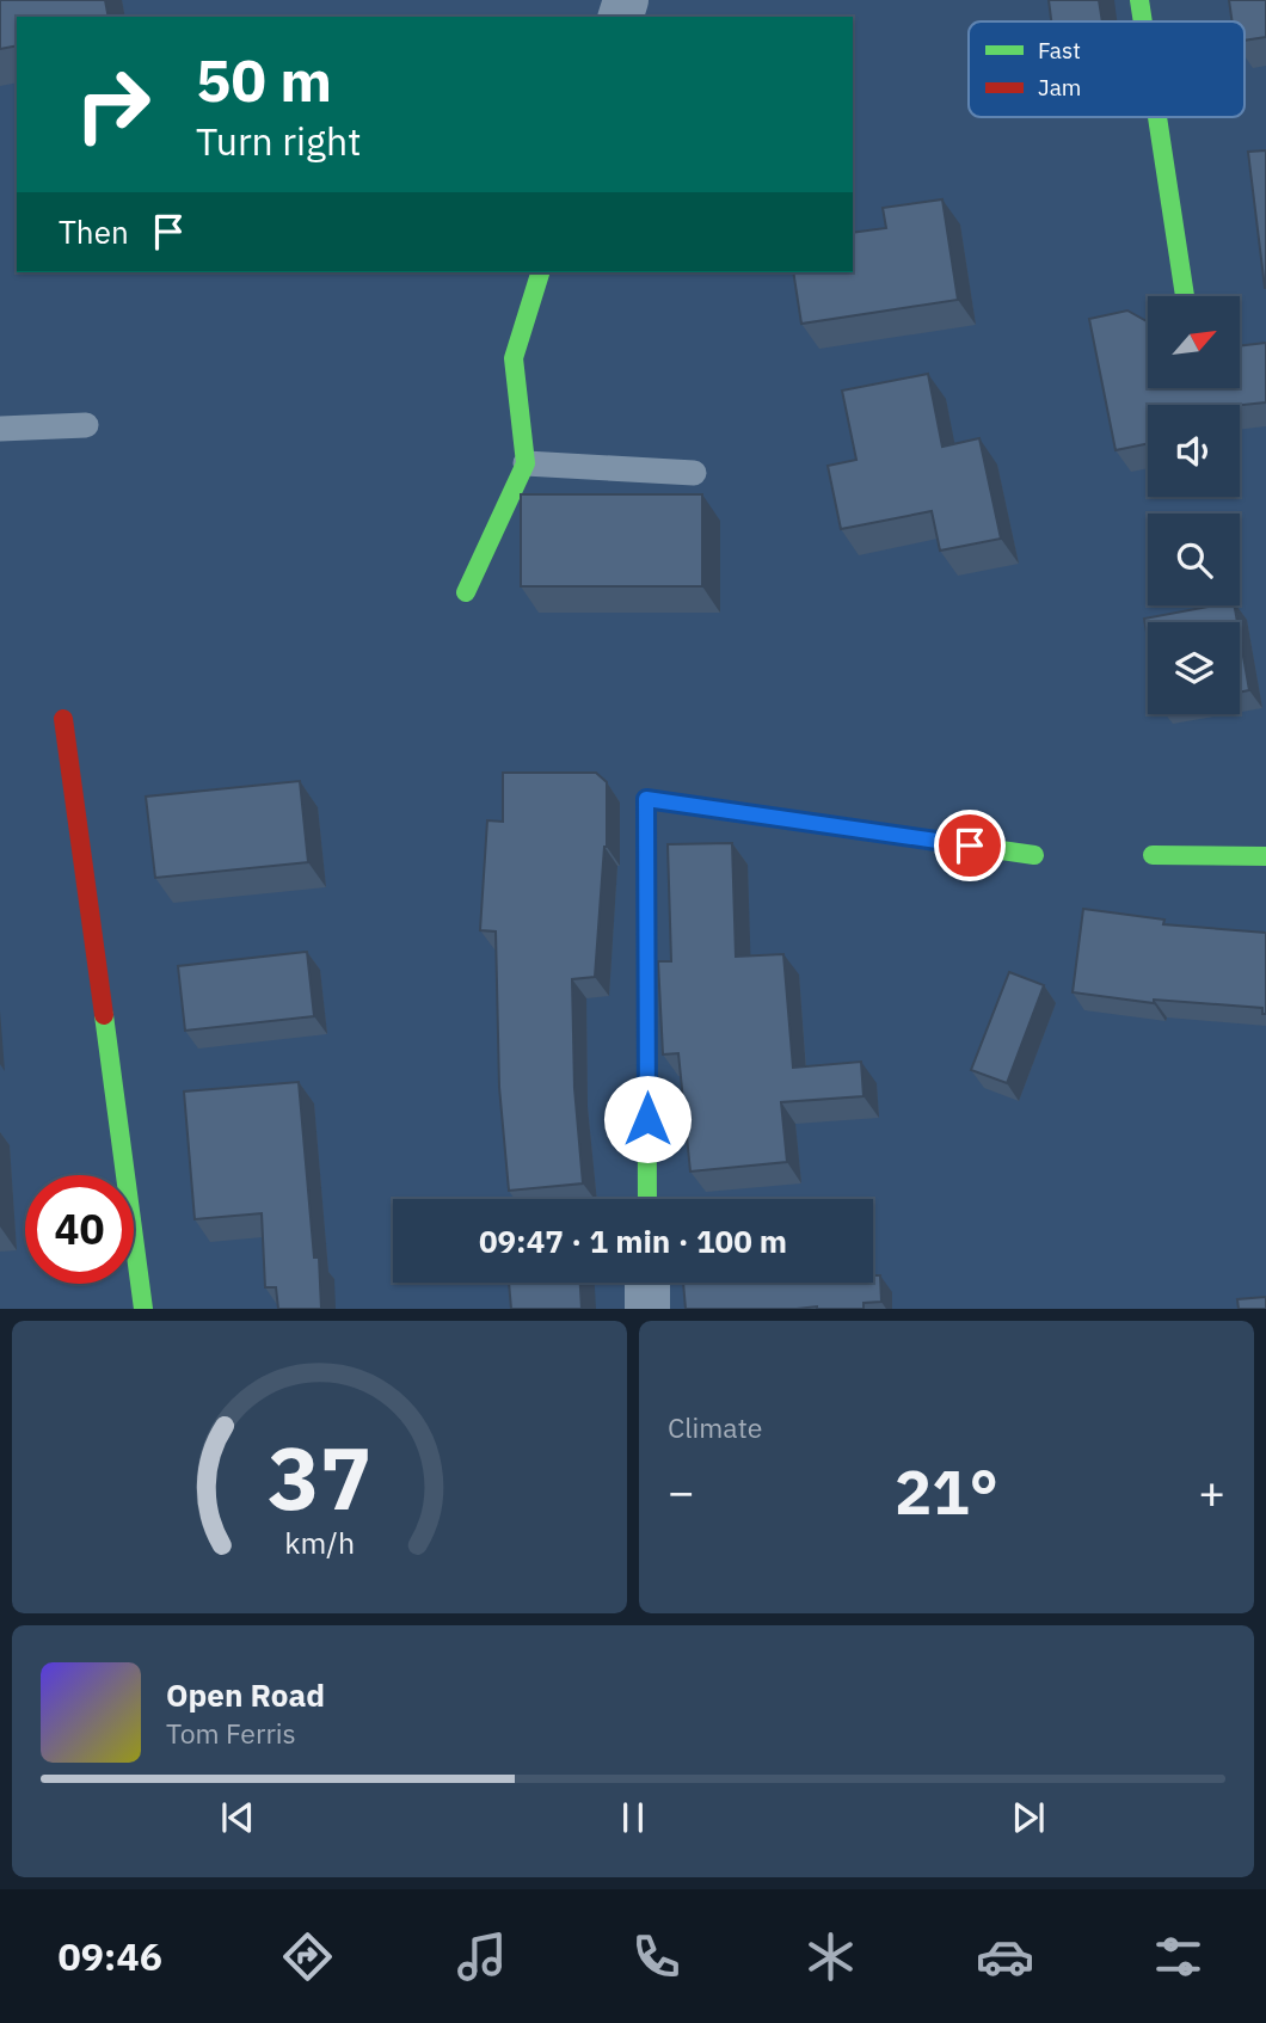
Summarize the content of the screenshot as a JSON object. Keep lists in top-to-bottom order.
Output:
{
  "legend": ["Fast", "Jam"],
  "north": "top right",
  "page": {
    "turn": ["50 m", "Turn right"],
    "then": "Then",
    "limit": "40",
    "trip": "09:47 · 1 min · 100 m",
    "tile": "Climate",
    "heat": ["−", "21°", "+"],
    "song": ["Open Road", "Tom Ferris"],
    "tabs": "09:46",
    "gauge": ["37", "km/h"]
  }
}
